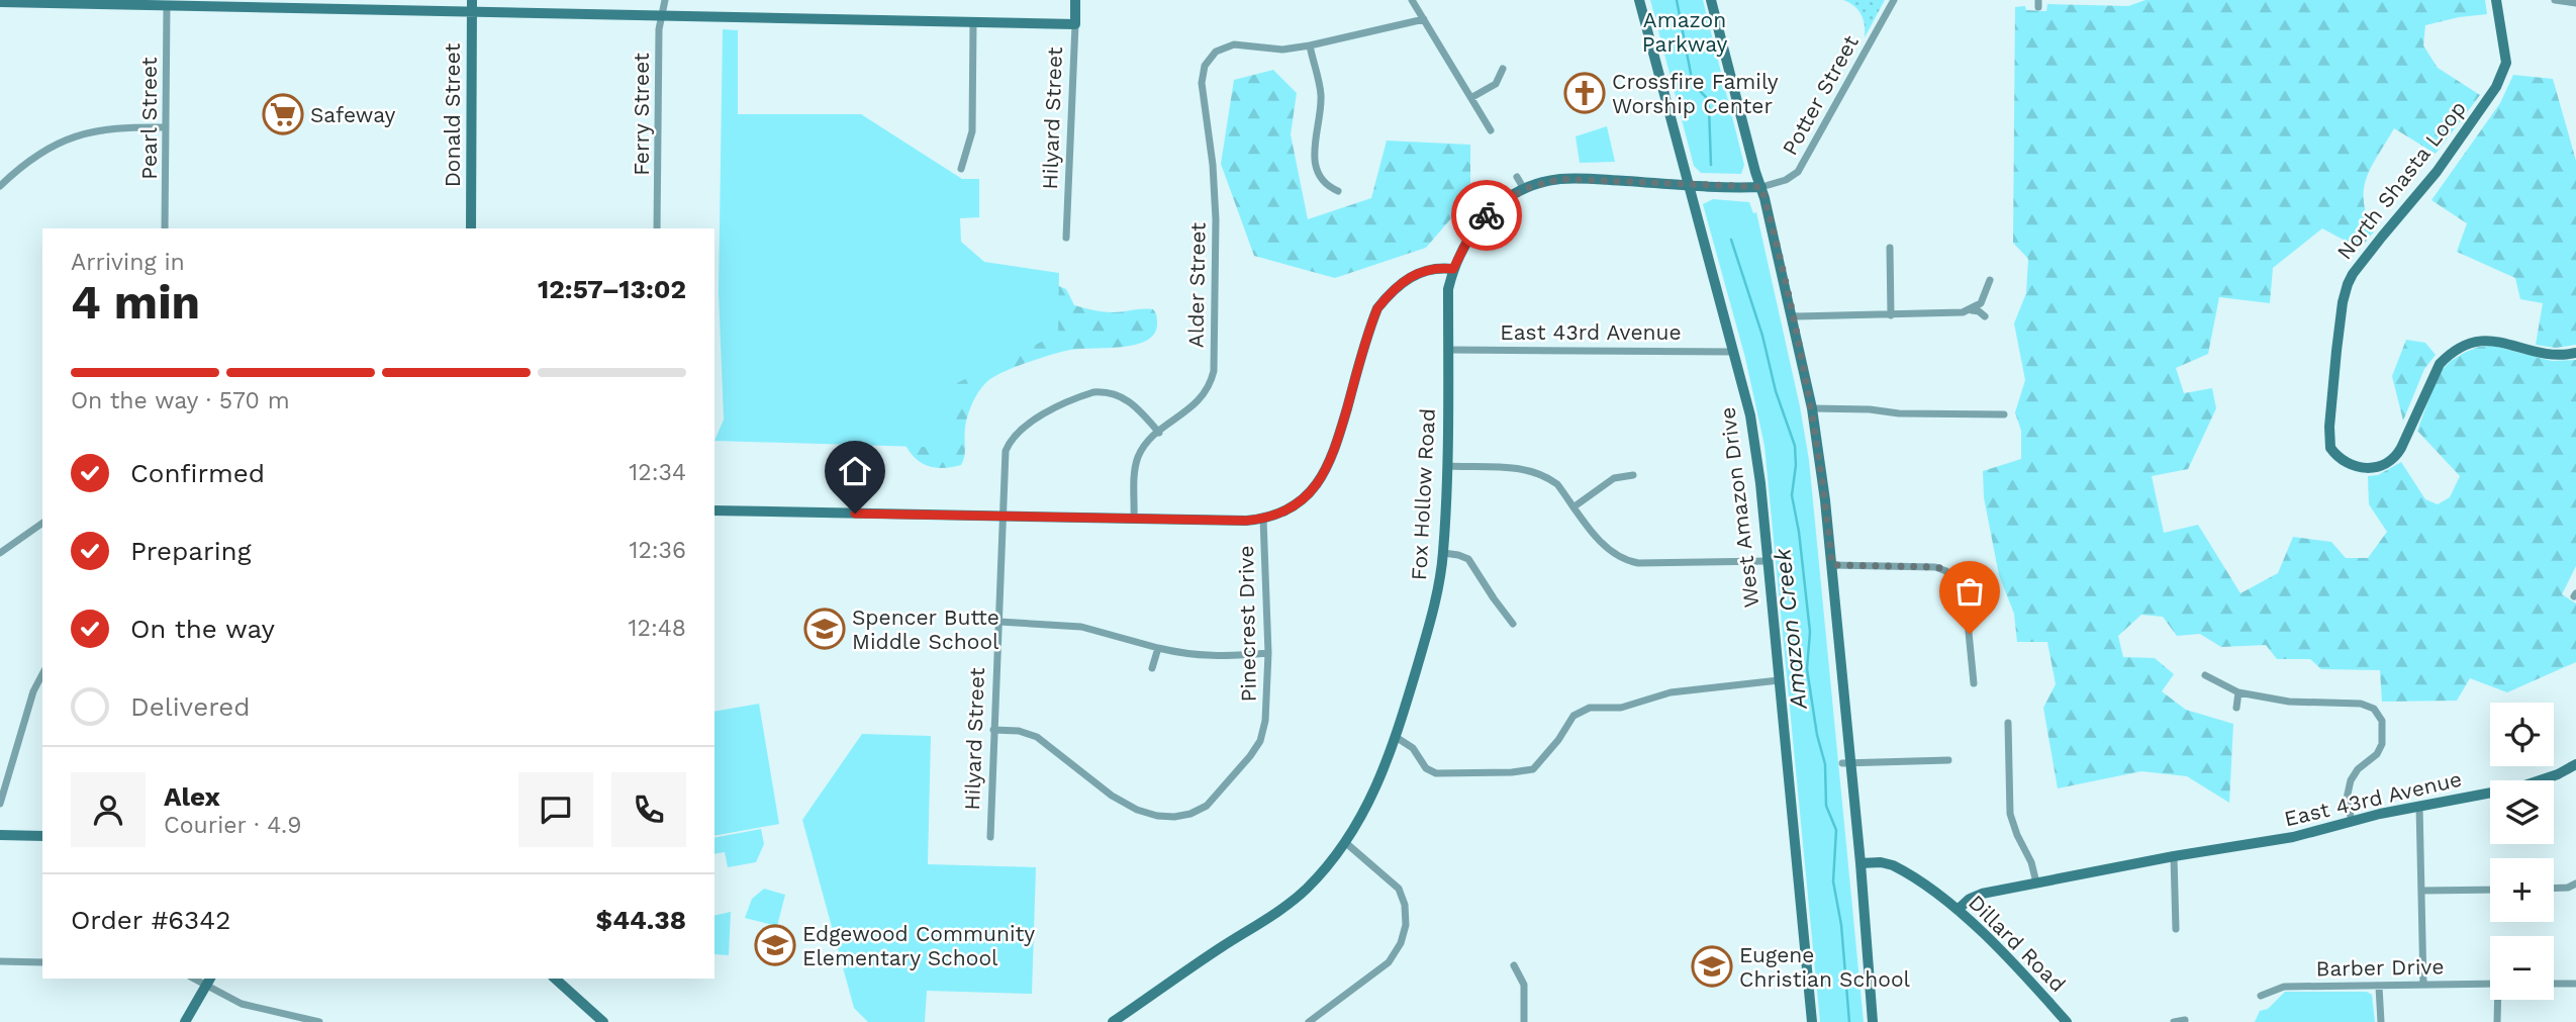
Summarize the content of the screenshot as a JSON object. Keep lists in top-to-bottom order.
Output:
{
  "streets": {
    "street": [
      "Potter Street",
      "Ferry Street",
      "Donald Street",
      "Pearl Street",
      "Hilyard Street",
      "North Shasta Loop",
      "Alder Street",
      "East 43rd Avenue",
      "Fox Hollow Road",
      "West Amazon Drive",
      "Pinecrest Drive",
      "Dillard Road",
      "Barber Drive"
    ]
  },
  "crossings": [
    ["Potter Street", "Fox Hollow Road"],
    ["Hilyard Street", "Alder Street"],
    ["Hilyard Street", "Pinecrest Drive"],
    ["East 43rd Avenue", "Fox Hollow Road"],
    ["East 43rd Avenue", "West Amazon Drive"],
    ["East 43rd Avenue", "Dillard Road"],
    ["Fox Hollow Road", "West Amazon Drive"]
  ],
  "water": ["Amazon Creek"],
  "parks": ["Amazon Parkway"],
  "places": {
    "church": ["Crossfire Family Worship Center"],
    "supermarket": ["Safeway"],
    "school or university": ["Spencer Butte Middle School", "Edgewood Community Elementary School", "Eugene Christian School"]
  },
  "page": {
    "heading": ["4 min", "Arriving in", "12:57–13:02"],
    "panel": [
      "Alex",
      "Courier · 4.9",
      "Order #6342",
      "$44.38"
    ],
    "bar": "On the way · 570 m",
    "list": [
      ["Confirmed", "12:34"],
      ["Preparing", "12:36"],
      ["On the way", "12:48"],
      "Delivered"
    ],
    "map_buttons": ["+", "−"]
  }
}
